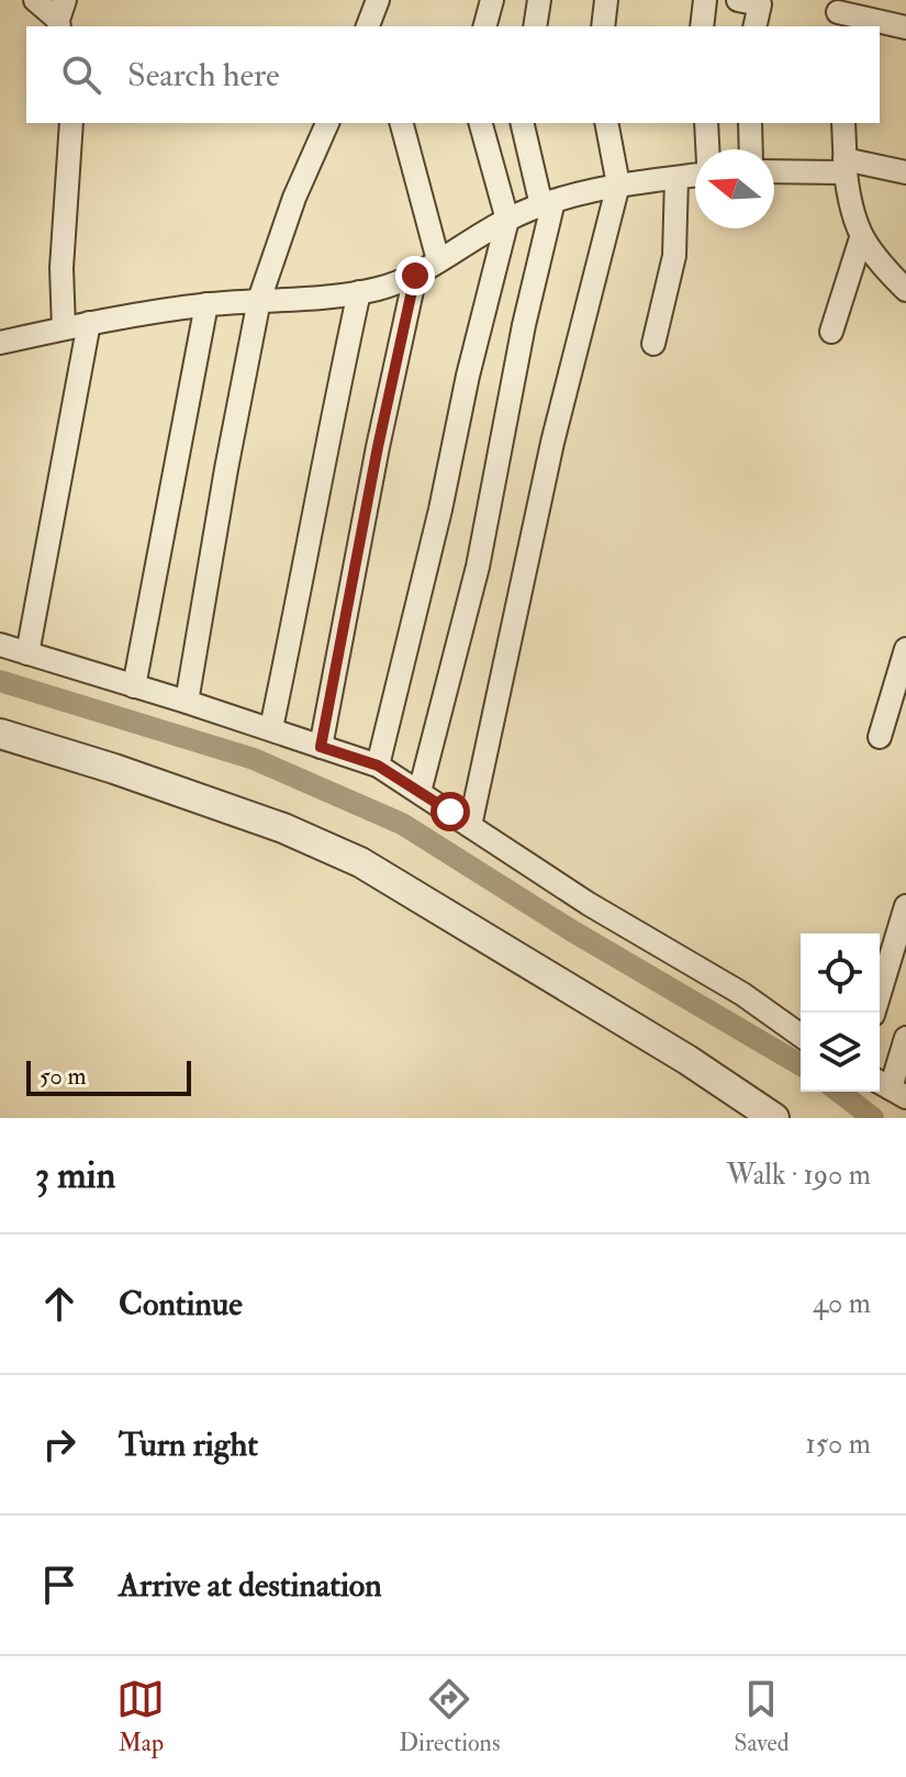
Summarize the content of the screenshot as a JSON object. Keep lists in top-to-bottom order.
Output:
{
  "scale_bar": "50 m",
  "north": "left",
  "page": {
    "search": "Search here",
    "scale": "50 m",
    "heading": ["3 min", "Walk · 190 m"],
    "list": [
      ["Continue", "40 m"],
      ["Turn right", "150 m"],
      "Arrive at destination"
    ],
    "nav": ["Map", "Directions", "Saved"]
  }
}
